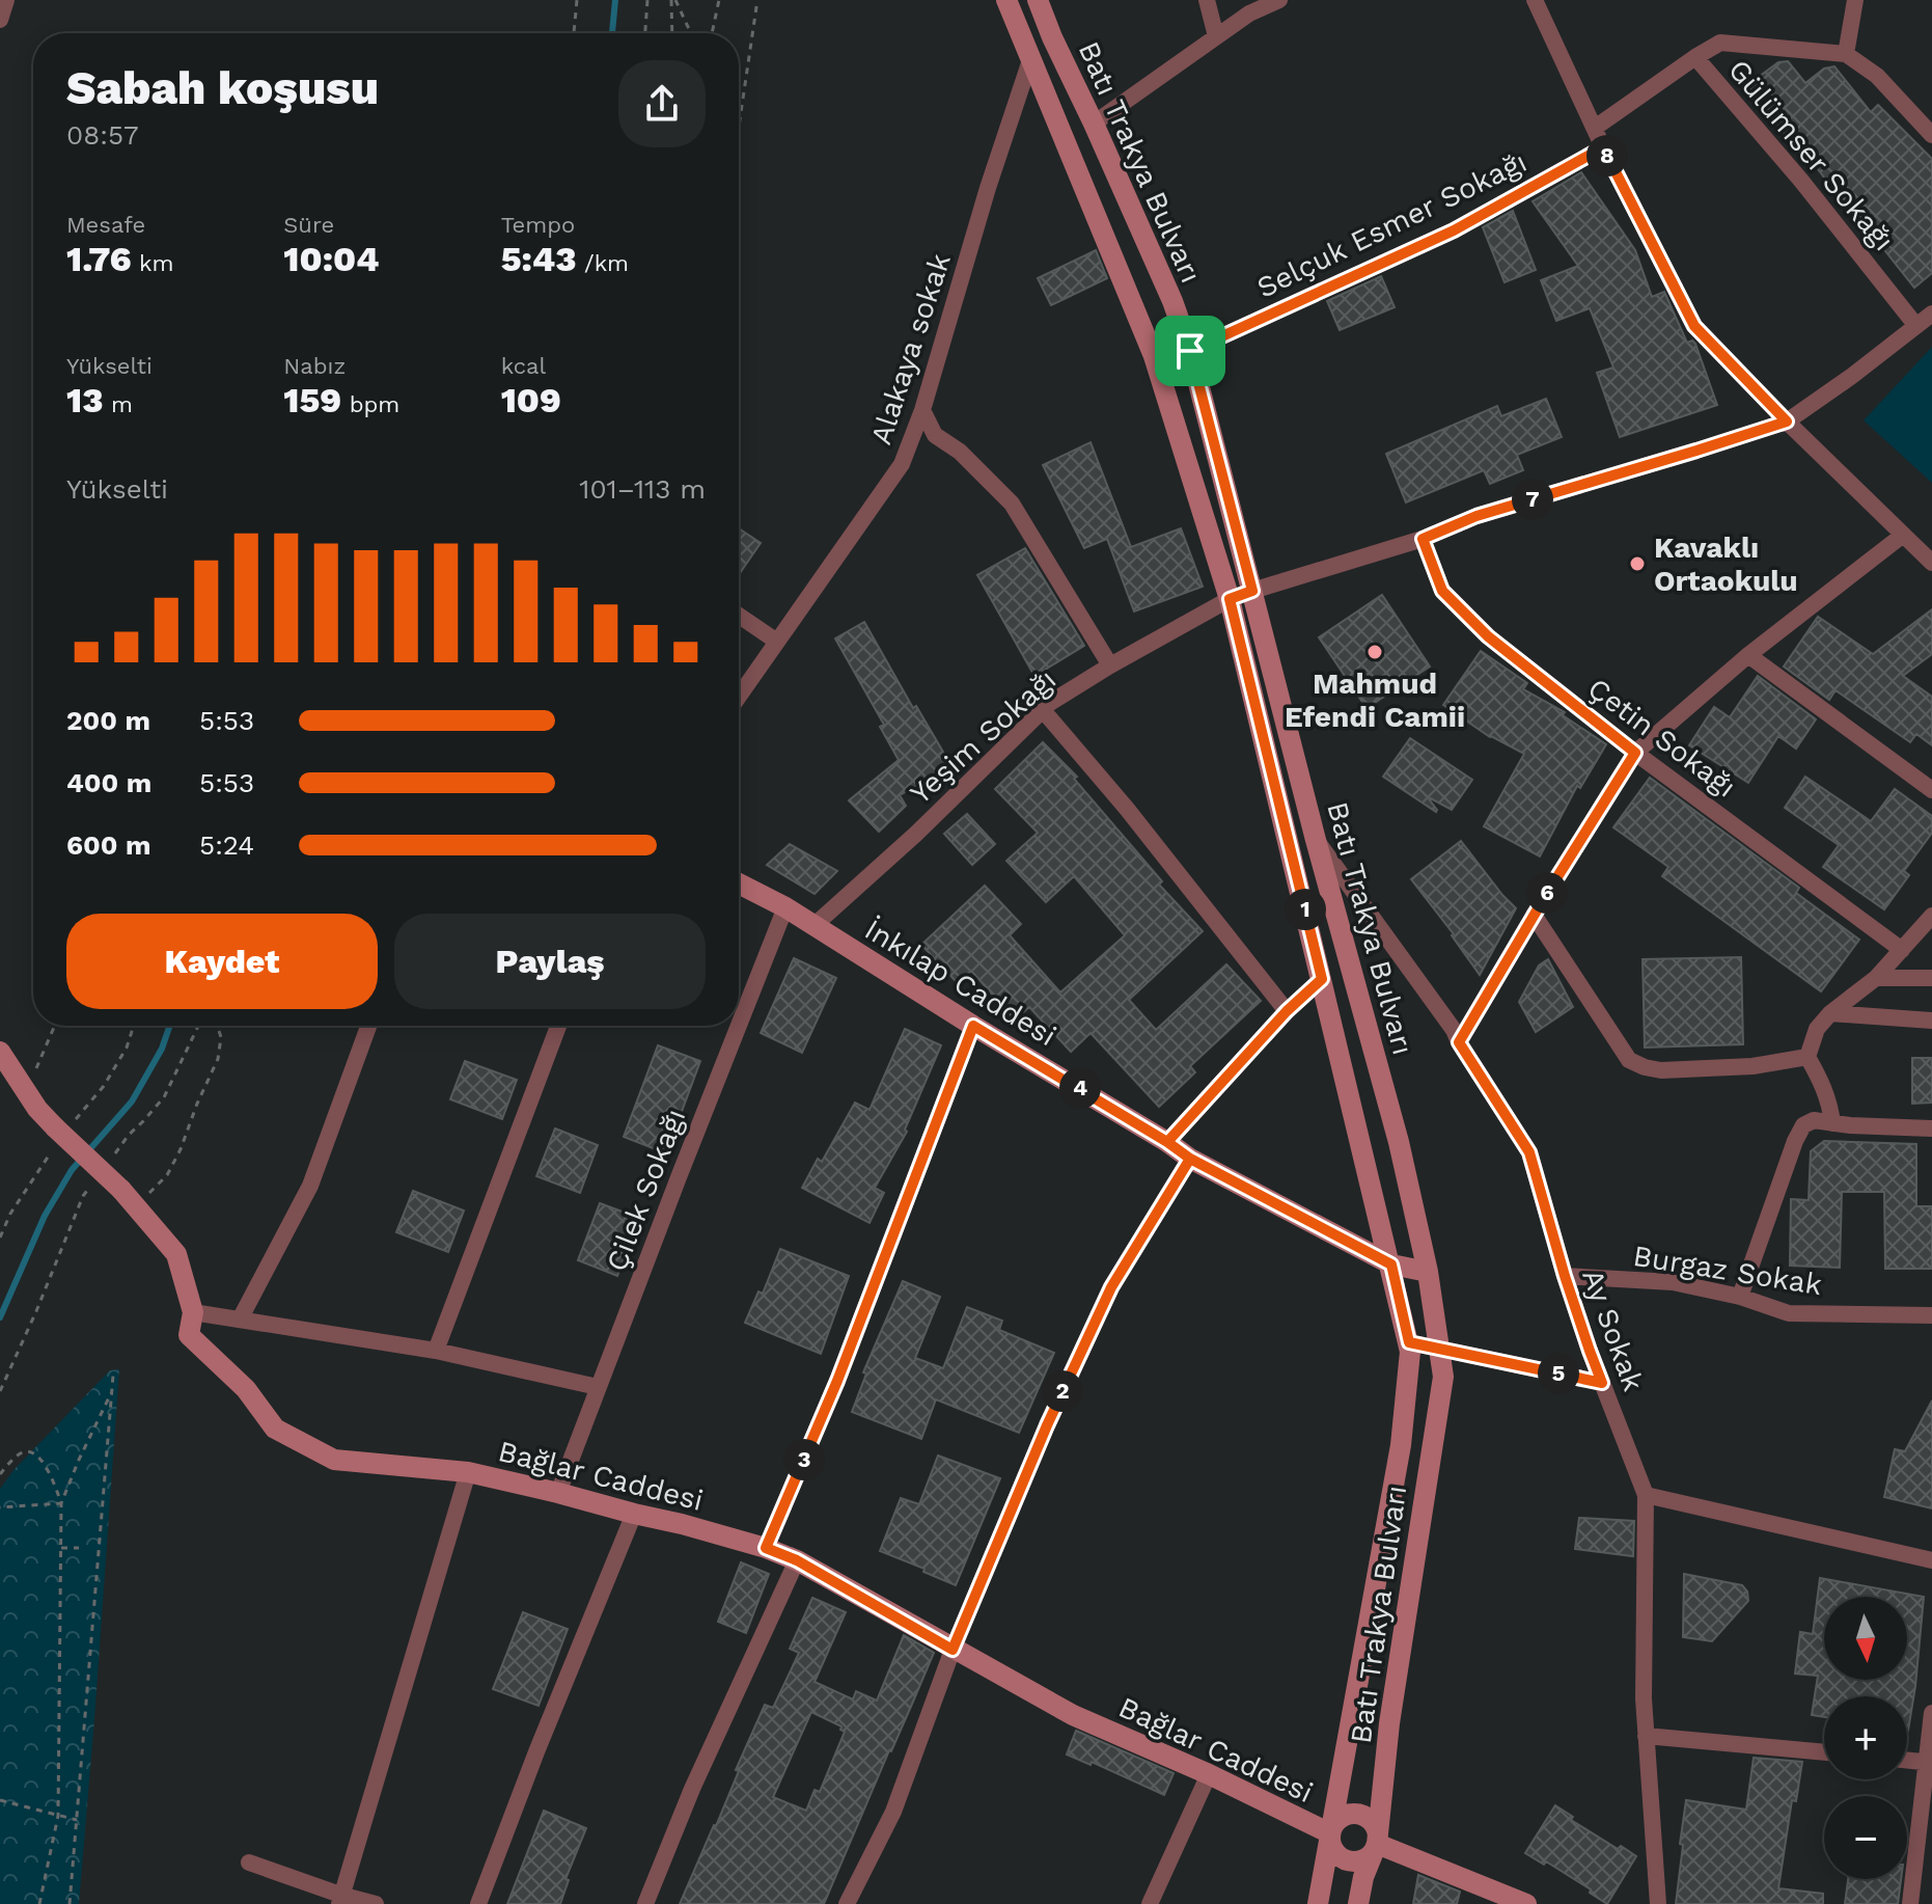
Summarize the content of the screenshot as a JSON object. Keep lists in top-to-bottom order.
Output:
{
  "streets": {
    "main road": ["Batı Trakya Bulvarı", "İnkılap Caddesi", "Bağlar Caddesi"],
    "street": [
      "Gülümser Sokağı",
      "Selçuk Esmer Sokağı",
      "Alakaya sokak",
      "Yeşim Sokağı",
      "Çetin Sokağı",
      "Çilek Sokağı",
      "Burgaz Sokak",
      "Ay Sokak"
    ]
  },
  "crossings": [
    ["Gülümser Sokağı", "Yeşim Sokağı"],
    ["Batı Trakya Bulvarı", "Selçuk Esmer Sokağı"],
    ["Batı Trakya Bulvarı", "Alakaya sokak"],
    ["Batı Trakya Bulvarı", "Yeşim Sokağı"],
    ["Batı Trakya Bulvarı", "İnkılap Caddesi"],
    ["Batı Trakya Bulvarı", "Ay Sokak"],
    ["Batı Trakya Bulvarı", "Bağlar Caddesi"],
    ["Yeşim Sokağı", "Çetin Sokağı"],
    ["Yeşim Sokağı", "İnkılap Caddesi"],
    ["İnkılap Caddesi", "Çilek Sokağı"],
    ["Çilek Sokağı", "Bağlar Caddesi"],
    ["Burgaz Sokak", "Ay Sokak"]
  ],
  "places": ["Kavaklı Ortaokulu", "Mahmud Efendi Camii"],
  "north": "bottom",
  "page": {
    "heading": ["Sabah koşusu", "08:57"],
    "pins": [
      "8",
      "7",
      "6",
      "1",
      "4",
      "5",
      "2",
      "3"
    ],
    "stats": [
      ["Mesafe", "1.76 km"],
      ["Süre", "10:04"],
      ["Tempo", "5:43 /km"],
      ["Yükselti", "13 m"],
      ["Nabız", "159 bpm"],
      ["kcal", "109"]
    ],
    "chart": ["Yükselti", "101–113 m"],
    "list": [
      {
        "name": "200 m",
        "note": "5:53"
      },
      {
        "name": "400 m",
        "note": "5:53"
      },
      {
        "name": "600 m",
        "note": "5:24"
      }
    ],
    "buttons": ["Kaydet", "Paylaş"],
    "map_buttons": ["+", "−"]
  }
}
